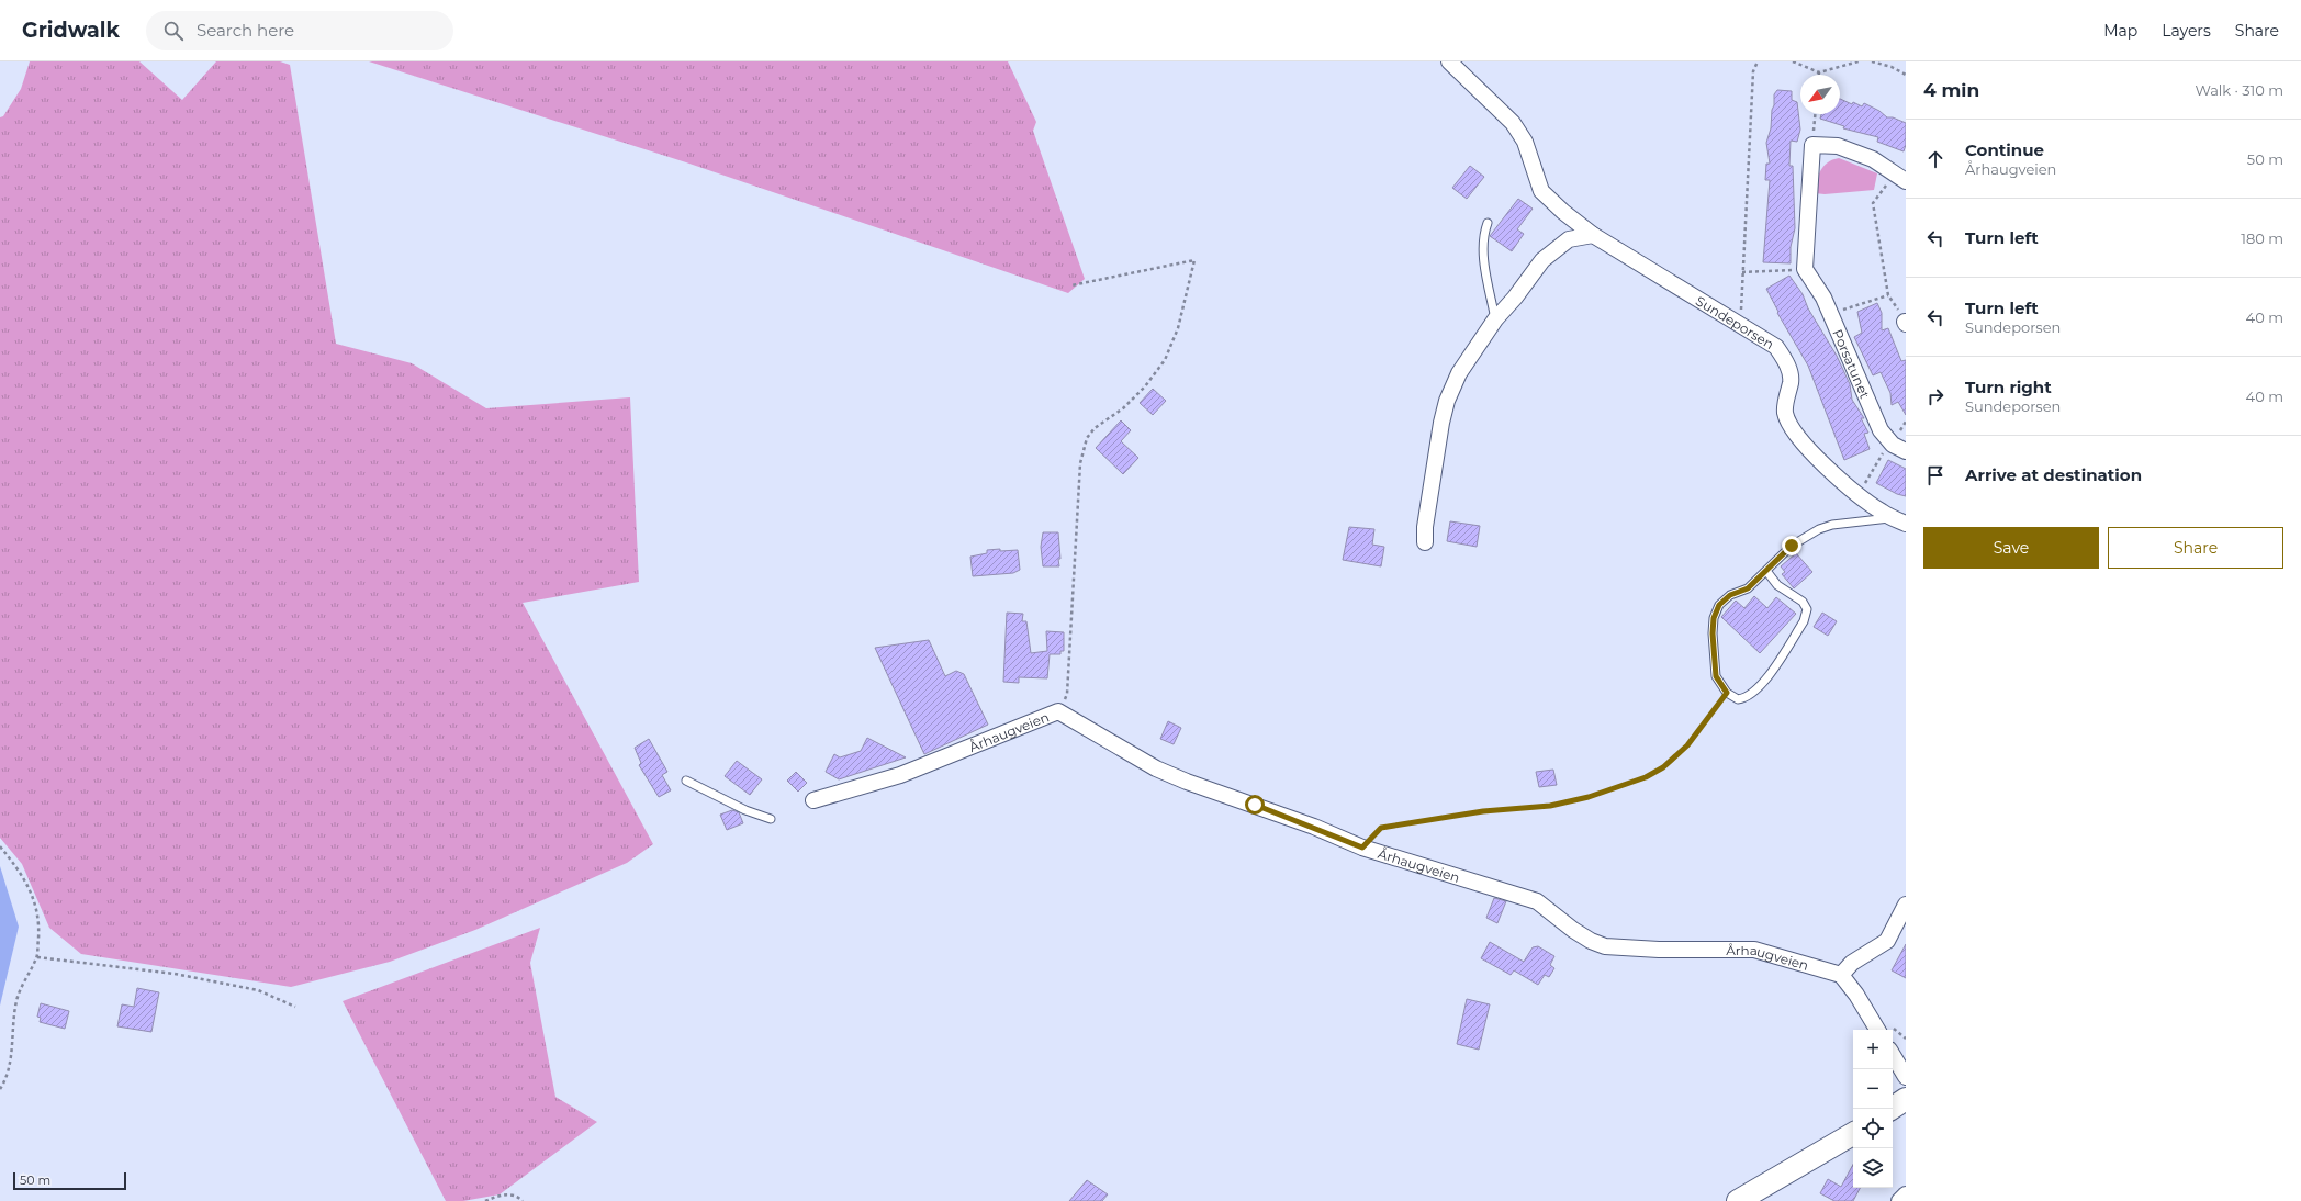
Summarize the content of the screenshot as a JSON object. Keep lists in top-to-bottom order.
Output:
{
  "streets": {
    "street": ["Sundeporsen", "Porsatunet", "Århaugveien"]
  },
  "scale_bar": "50 m",
  "north": "bottom left",
  "page": {
    "header": "Gridwalk",
    "search": "Search here",
    "nav": ["Map", "Layers", "Share"],
    "heading": ["4 min", "Walk · 310 m"],
    "list": [
      ["Continue", "Århaugveien", "50 m"],
      ["Turn left", "180 m"],
      ["Turn left", "Sundeporsen", "40 m"],
      ["Turn right", "Sundeporsen", "40 m"],
      "Arrive at destination"
    ],
    "buttons": ["Save", "Share"],
    "map_buttons": ["+", "−"],
    "scale": "50 m"
  }
}
